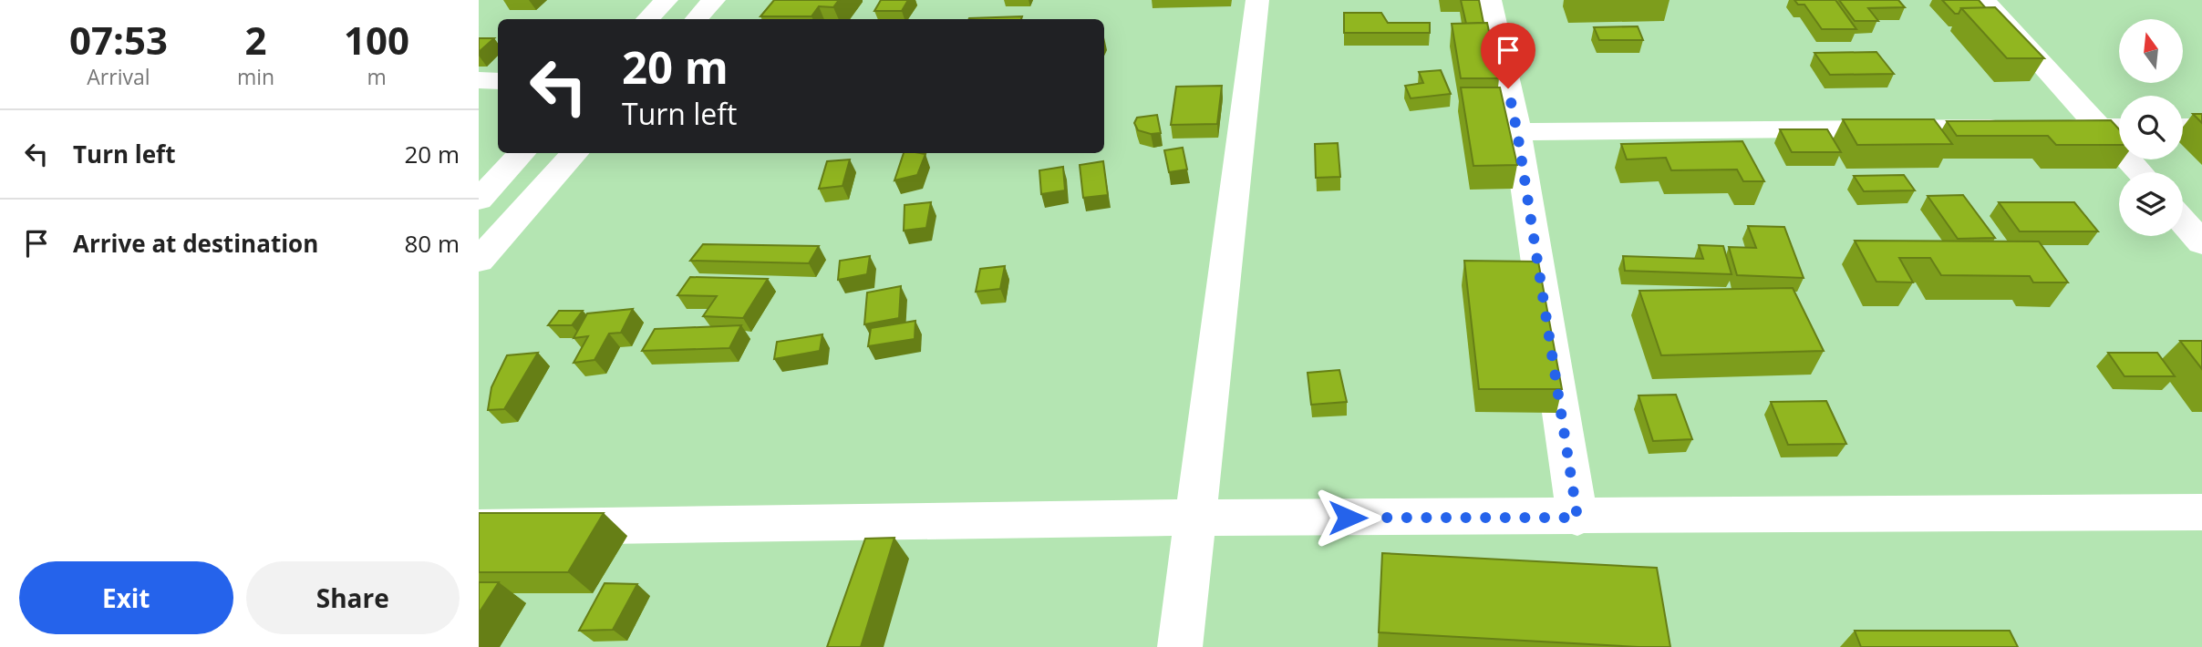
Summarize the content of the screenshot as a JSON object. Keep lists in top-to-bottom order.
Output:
{
  "north": "top",
  "page": {
    "eta": [
      "07:53",
      "Arrival",
      "2",
      "min",
      "100",
      "m"
    ],
    "turn": ["20 m", "Turn left"],
    "list": [
      {
        "name": "Turn left",
        "value": "20 m"
      },
      {
        "name": "Arrive at destination",
        "value": "80 m"
      }
    ],
    "buttons": ["Exit", "Share"]
  }
}
